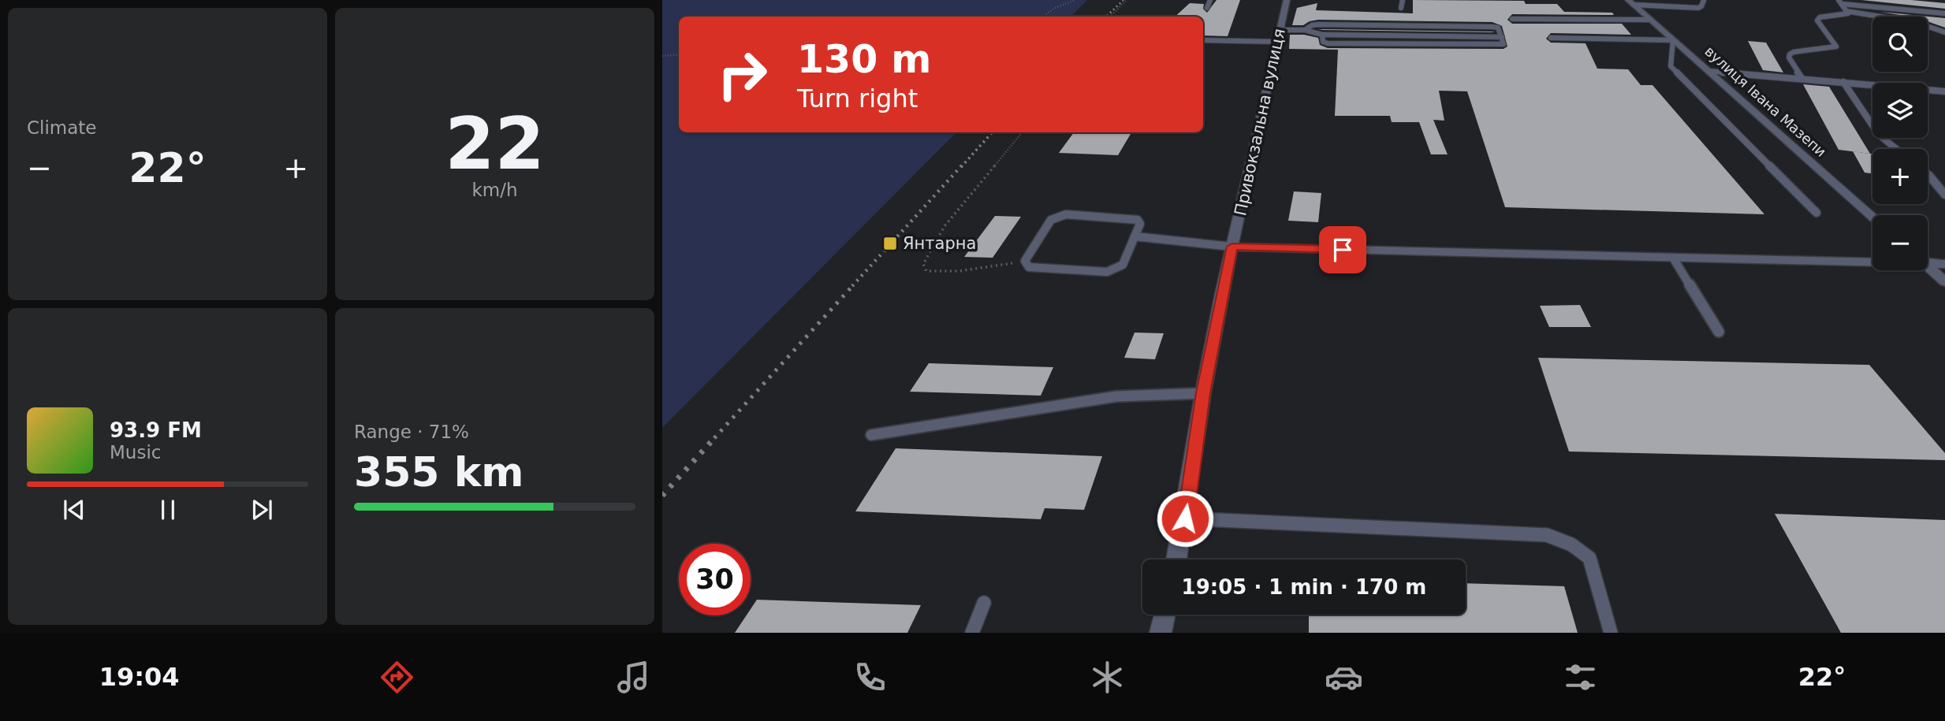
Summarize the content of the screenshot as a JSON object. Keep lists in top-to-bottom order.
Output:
{
  "streets": {
    "street": ["вулиця Івана Мазепи", "Привокзальна вулиця"]
  },
  "places": {
    "transit": ["Янтарна"]
  },
  "page": {
    "tile": [
      "Climate",
      ["22", "km/h"],
      ["Range · 71%", "355 km"]
    ],
    "map_buttons": ["+", "−"],
    "turn": ["130 m", "Turn right"],
    "heat": ["−", "22°", "+"],
    "song": ["93.9 FM", "Music"],
    "limit": "30",
    "trip": "19:05 · 1 min · 170 m",
    "tabs": ["19:04", "22°"]
  }
}
